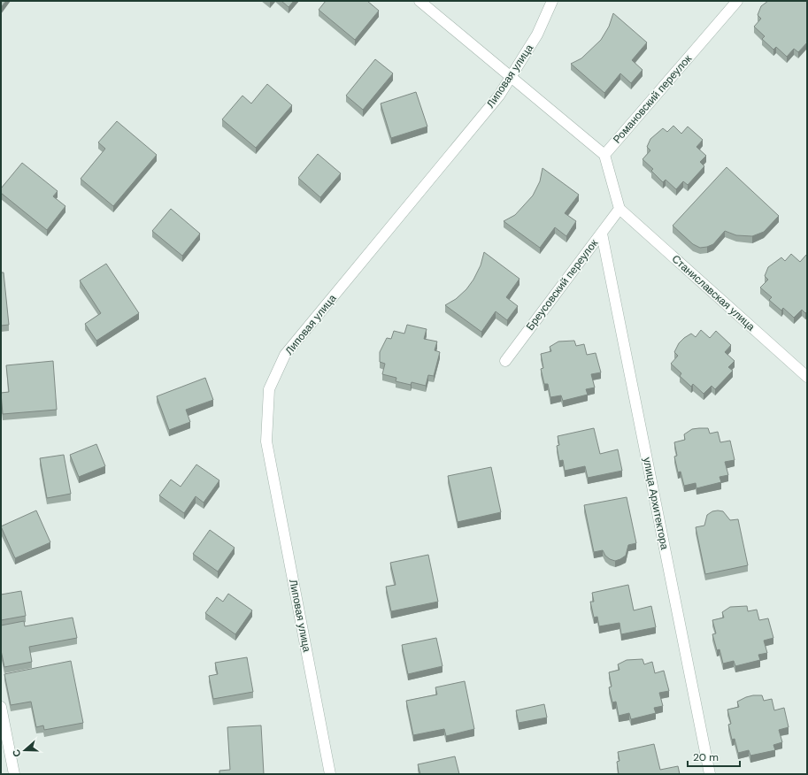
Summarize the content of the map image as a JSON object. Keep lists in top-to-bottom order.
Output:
{
  "streets": {
    "street": [
      "Липовая улица",
      "Романовский переулок",
      "Бреусовский переулок",
      "Станиславская улица",
      "улица Архитектора"
    ]
  },
  "crossings": [
    ["Бреусовский переулок", "Станиславская улица"],
    ["Бреусовский переулок", "улица Архитектора"]
  ],
  "scale_bar": "20 m",
  "north": "left"
}
